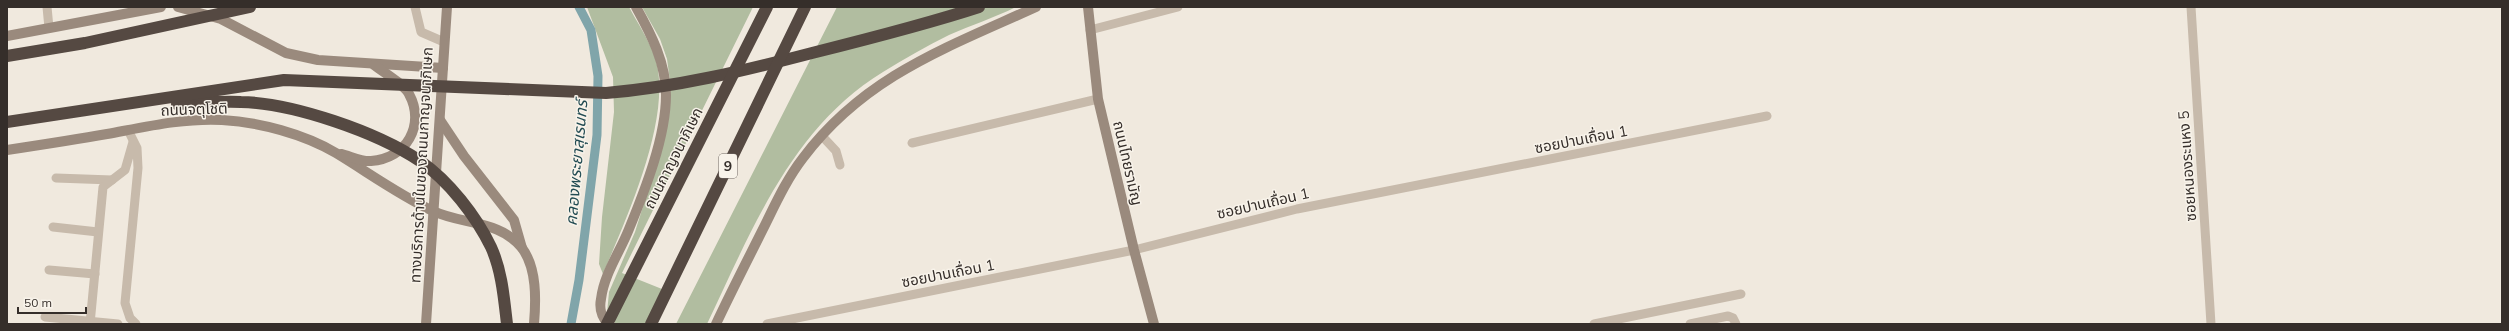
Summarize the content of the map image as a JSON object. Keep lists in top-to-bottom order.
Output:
{
  "streets": {
    "highway": ["ถนนกาญจนาภิเษก", "9"],
    "main road": ["ถนนจตุโชติ", "ถนนไทยรามัญ", "ทางบริการด้านในของถนนกาญจนาภิเษก"],
    "street": ["ซอยปานเถื่อน 1", "ซอยหนองระแหง 5"]
  },
  "crossings": [
    ["ถนนจตุโชติ", "ทางบริการด้านในของถนนกาญจนาภิเษก"],
    ["ซอยปานเถื่อน 1", "ถนนไทยรามัญ"]
  ],
  "water": ["คลองพระยาสุเรนทร์"],
  "scale_bar": "50 m"
}
